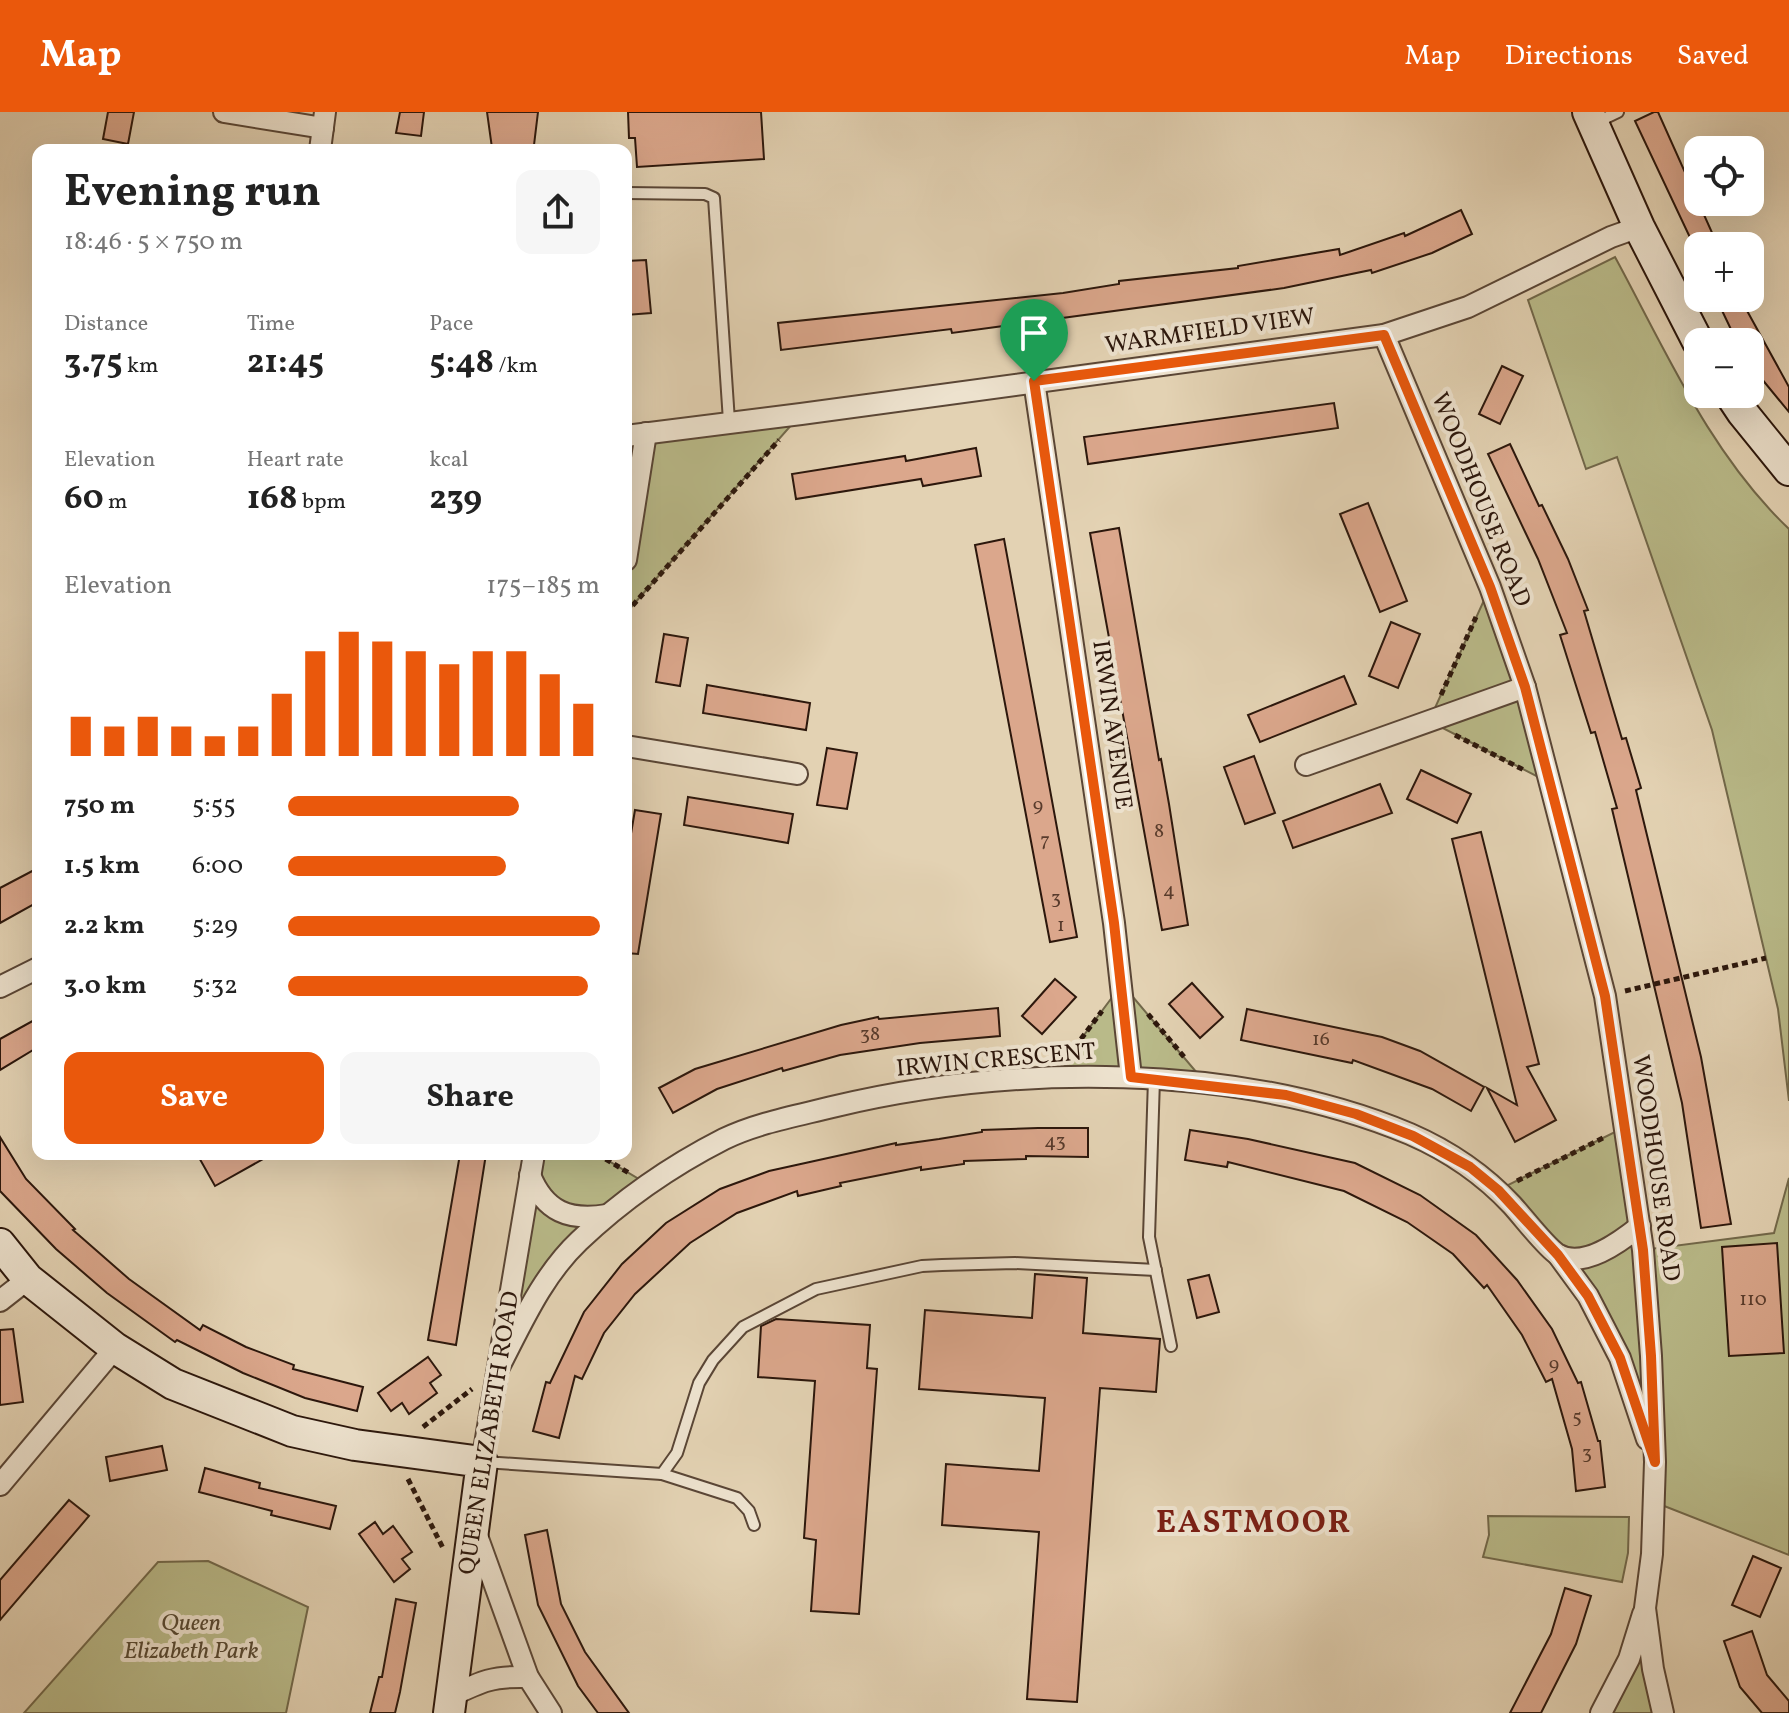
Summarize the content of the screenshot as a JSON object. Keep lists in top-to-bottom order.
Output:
{
  "streets": {
    "street": [
      "WARMFIELD VIEW",
      "WOODHOUSE ROAD",
      "IRWIN AVENUE",
      "IRWIN CRESCENT",
      "QUEEN ELIZABETH ROAD"
    ]
  },
  "crossings": [
    ["WARMFIELD VIEW", "WOODHOUSE ROAD"],
    ["WARMFIELD VIEW", "IRWIN AVENUE"],
    ["WOODHOUSE ROAD", "IRWIN CRESCENT"],
    ["IRWIN AVENUE", "IRWIN CRESCENT"],
    ["IRWIN CRESCENT", "QUEEN ELIZABETH ROAD"]
  ],
  "districts": ["EASTMOOR"],
  "parks": ["Queen Elizabeth Park"],
  "house_numbers": [
    "9",
    "8",
    "7",
    "4",
    "3",
    "1",
    "38",
    "16",
    "43",
    "110",
    "9",
    "5",
    "3"
  ],
  "page": {
    "header": "Map",
    "nav": ["Map", "Directions", "Saved"],
    "map_buttons": ["+", "−"],
    "heading": ["Evening run", "18:46 · 5 × 750 m"],
    "stats": [
      ["Distance", "3.75 km"],
      ["Time", "21:45"],
      ["Pace", "5:48 /km"],
      ["Elevation", "60 m"],
      ["Heart rate", "168 bpm"],
      ["kcal", "239"]
    ],
    "chart": ["Elevation", "175–185 m"],
    "list": [
      {
        "name": "750 m",
        "note": "5:55"
      },
      {
        "name": "1.5 km",
        "note": "6:00"
      },
      {
        "name": "2.2 km",
        "note": "5:29"
      },
      {
        "name": "3.0 km",
        "note": "5:32"
      }
    ],
    "buttons": ["Save", "Share"]
  }
}
